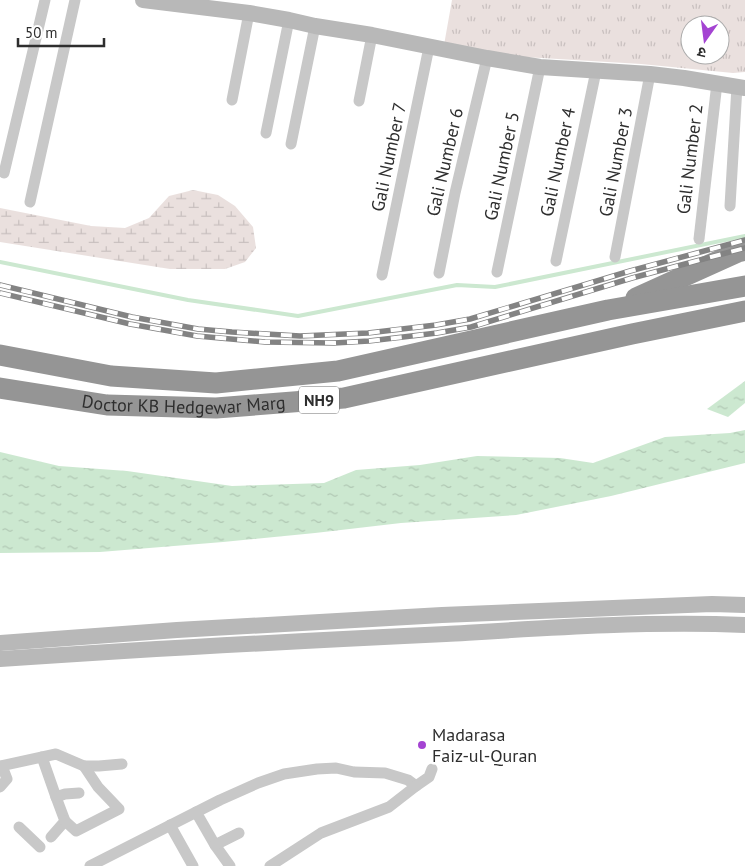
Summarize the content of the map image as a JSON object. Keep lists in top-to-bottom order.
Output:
{
  "streets": {
    "highway": ["NH9", "Doctor KB Hedgewar Marg"],
    "street": [
      "Gali Number 7",
      "Gali Number 2",
      "Gali Number 6",
      "Gali Number 4",
      "Gali Number 3",
      "Gali Number 5"
    ]
  },
  "places": ["Madarasa Faiz-ul-Quran"],
  "scale_bar": "50 m",
  "north": "bottom"
}
